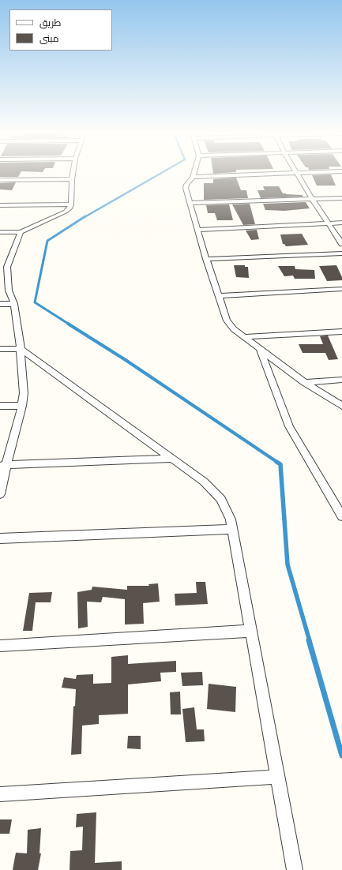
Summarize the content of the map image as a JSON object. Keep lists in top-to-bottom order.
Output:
{
  "legend": ["طريق", "مبنى"]
}
